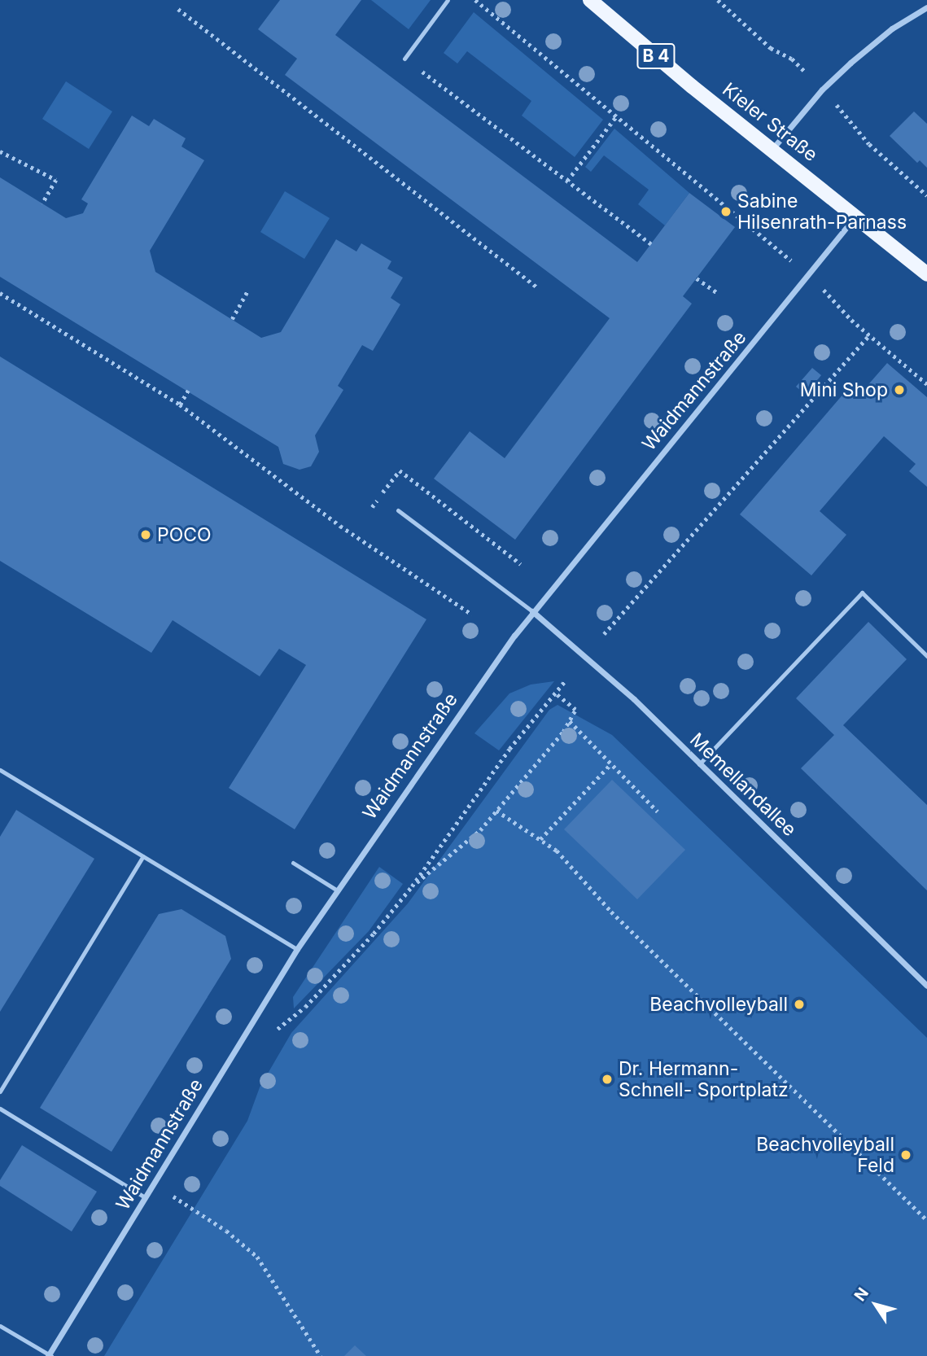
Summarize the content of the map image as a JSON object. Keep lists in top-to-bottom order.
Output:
{
  "streets": {
    "main road": ["B 4", "Kieler Straße"],
    "street": ["Waidmannstraße", "Memellandallee"]
  },
  "crossings": [
    ["Kieler Straße", "Waidmannstraße"],
    ["Waidmannstraße", "Memellandallee"]
  ],
  "places": [
    "Sabine Hilsenrath-Parnass",
    "Mini Shop",
    "POCO",
    "Beachvolleyball",
    "Dr. Hermann- Schnell- Sportplatz",
    "Beachvolleyball Feld"
  ],
  "north": "top left"
}
